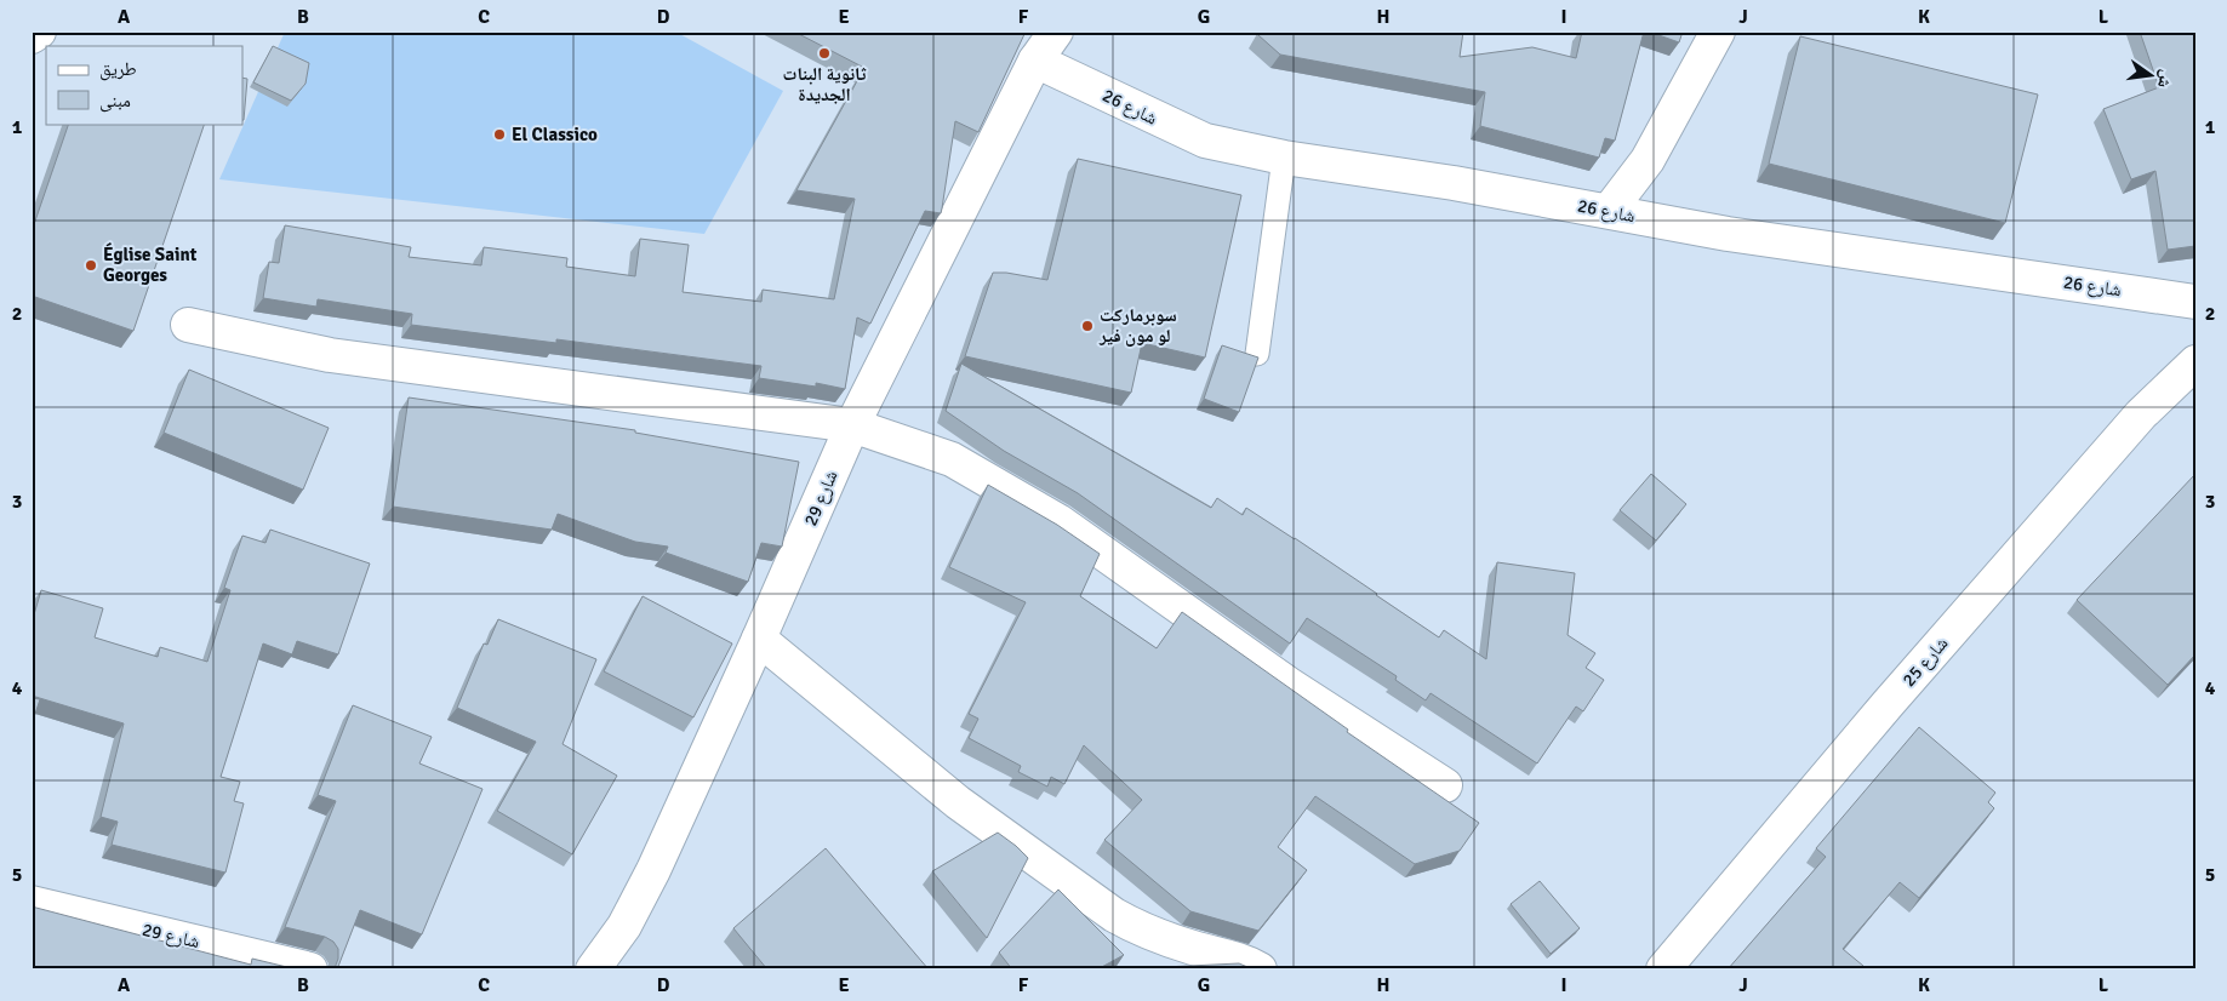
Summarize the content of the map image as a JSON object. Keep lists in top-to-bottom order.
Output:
{
  "streets": {
    "street": ["شارع 26", "شارع 29", "شارع 25"]
  },
  "crossings": [
    ["شارع 26", "شارع 29"]
  ],
  "places": [
    "ثانوية البنات الجديدة",
    "El Classico",
    "Église Saint Georges",
    "سوبرماركت لو مون فير"
  ],
  "legend": ["طريق", "مبنى"],
  "north": "right",
  "grid": {
    "columns": [
      "A",
      "B",
      "C",
      "D",
      "E",
      "F",
      "G",
      "H",
      "I",
      "J",
      "K",
      "L"
    ],
    "rows": [
      "1",
      "2",
      "3",
      "4",
      "5"
    ]
  }
}
